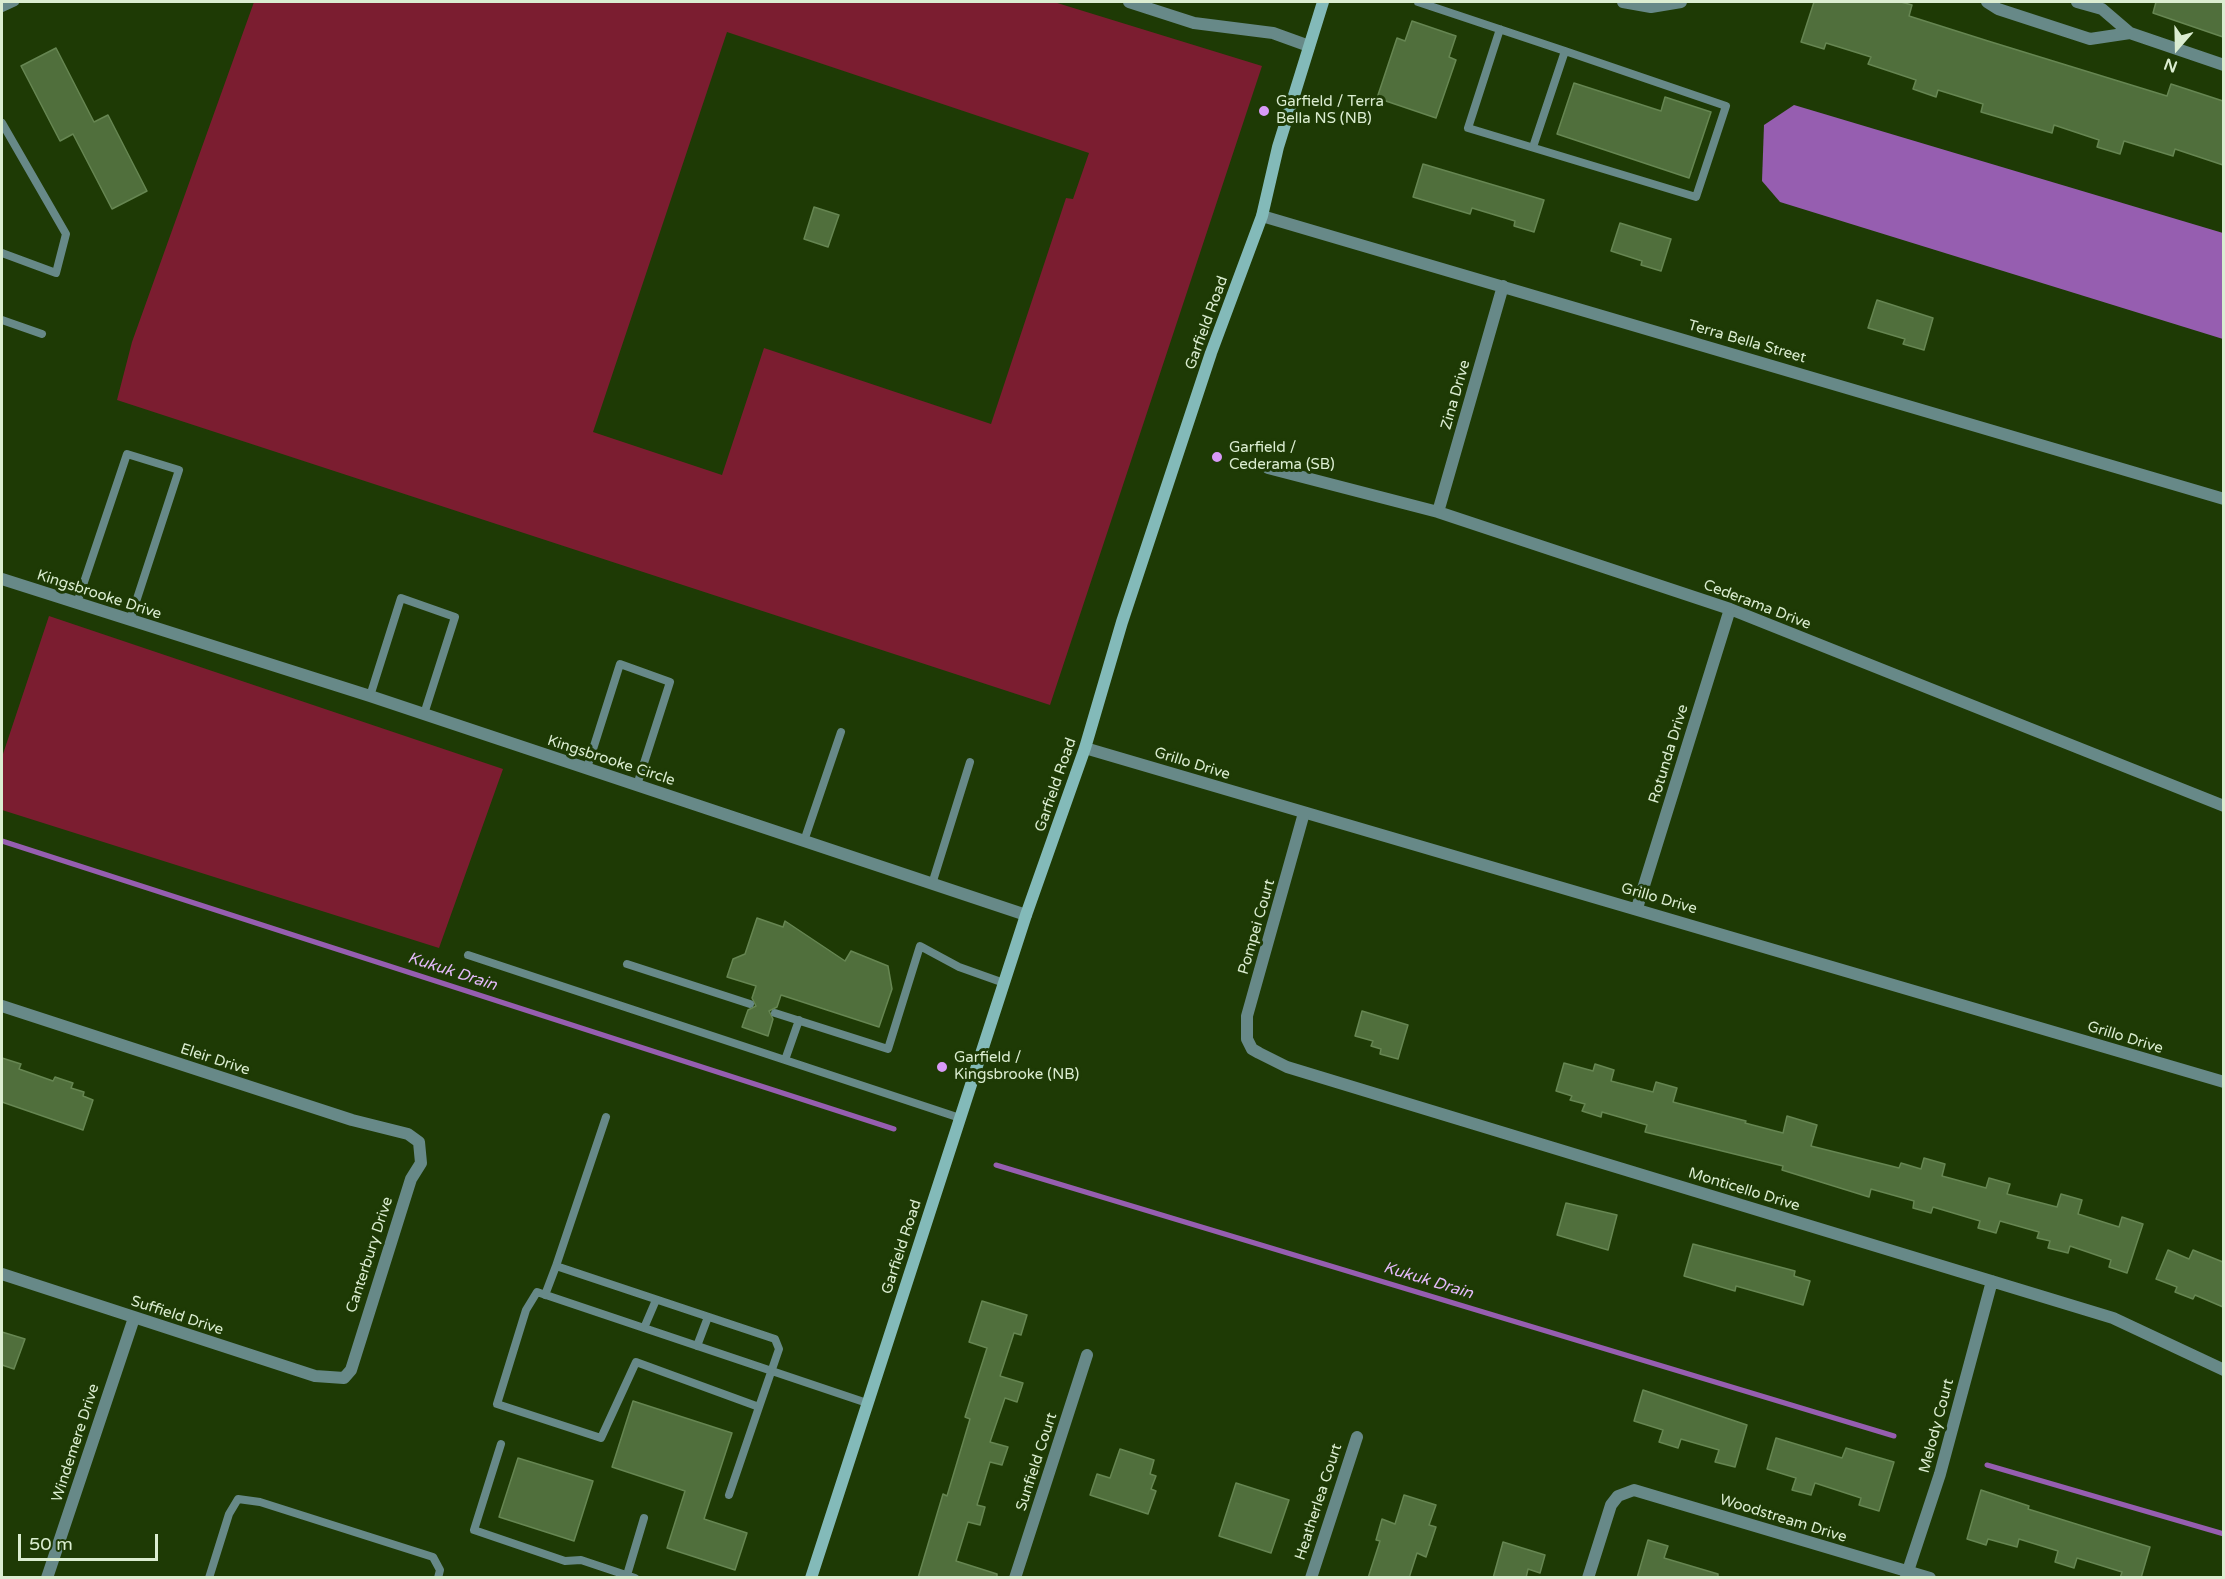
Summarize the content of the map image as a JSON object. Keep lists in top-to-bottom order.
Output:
{
  "streets": {
    "main road": ["Garfield Road"],
    "street": [
      "Terra Bella Street",
      "Zina Drive",
      "Kingsbrooke Drive",
      "Cederama Drive",
      "Rotunda Drive",
      "Kingsbrooke Circle",
      "Grillo Drive",
      "Pompei Court",
      "Eleir Drive",
      "Monticello Drive",
      "Canterbury Drive",
      "Suffield Drive",
      "Melody Court",
      "Windemere Drive",
      "Sunfield Court",
      "Heatherlea Court",
      "Woodstream Drive"
    ]
  },
  "crossings": [
    ["Garfield Road", "Terra Bella Street"],
    ["Garfield Road", "Kingsbrooke Circle"],
    ["Garfield Road", "Grillo Drive"],
    ["Terra Bella Street", "Zina Drive"],
    ["Zina Drive", "Cederama Drive"],
    ["Kingsbrooke Drive", "Kingsbrooke Circle"],
    ["Cederama Drive", "Rotunda Drive"],
    ["Rotunda Drive", "Grillo Drive"],
    ["Grillo Drive", "Pompei Court"],
    ["Pompei Court", "Monticello Drive"],
    ["Eleir Drive", "Canterbury Drive"],
    ["Monticello Drive", "Melody Court"],
    ["Canterbury Drive", "Suffield Drive"],
    ["Suffield Drive", "Windemere Drive"],
    ["Melody Court", "Woodstream Drive"]
  ],
  "water": ["Kukuk Drain"],
  "places": ["Garfield / Terra Bella NS (NB)", "Garfield / Cederama (SB)", "Garfield / Kingsbrooke (NB)"],
  "scale_bar": "50 m",
  "north": "bottom"
}
